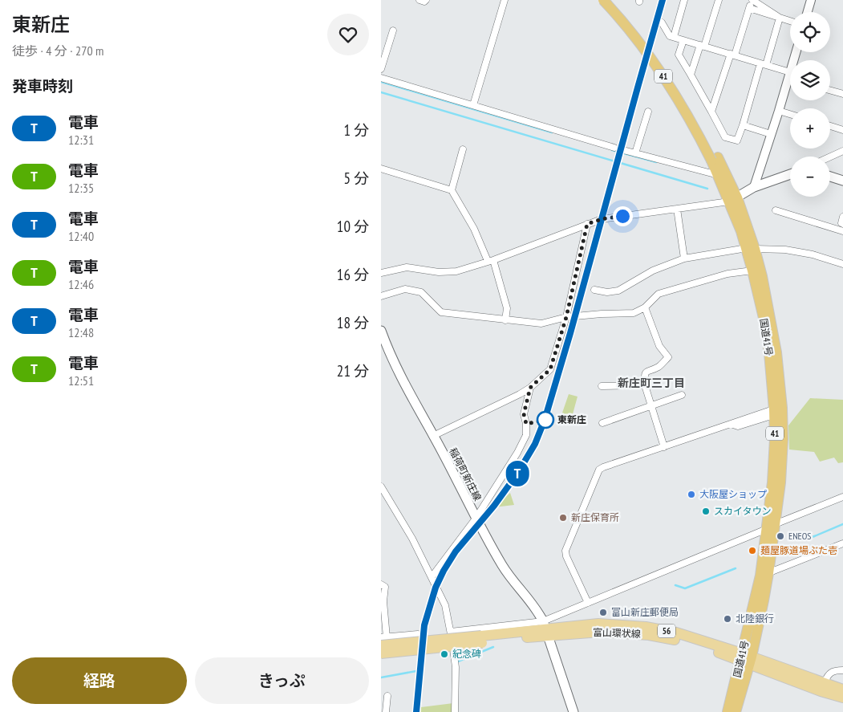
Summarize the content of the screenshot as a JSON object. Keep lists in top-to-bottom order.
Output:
{
  "streets": {
    "highway": ["41", "国道41号"],
    "main road": ["稲荷町新庄線", "56", "富山環状線"]
  },
  "crossings": [
    ["国道41号", "富山環状線"],
    ["稲荷町新庄線", "富山環状線"]
  ],
  "districts": ["新庄町三丁目"],
  "places": [
    "東新庄",
    "大阪屋ショップ",
    "スカイタウン",
    "新庄保育所",
    "ENEOS",
    "麺屋豚道場ぶた壱",
    "富山新庄郵便局",
    "北陸銀行",
    "紀念碑"
  ],
  "page": {
    "heading": [
      ["東新庄", "徒歩 · 4 分 · 270 m"],
      "発車時刻"
    ],
    "on_map": "T",
    "map_buttons": ["+", "−"],
    "list": [
      {
        "mark": "T",
        "name": "電車",
        "note": "12:31",
        "value": "1 分"
      },
      {
        "mark": "T",
        "name": "電車",
        "note": "12:35",
        "value": "5 分"
      },
      {
        "mark": "T",
        "name": "電車",
        "note": "12:40",
        "value": "10 分"
      },
      {
        "mark": "T",
        "name": "電車",
        "note": "12:46",
        "value": "16 分"
      },
      {
        "mark": "T",
        "name": "電車",
        "note": "12:48",
        "value": "18 分"
      },
      {
        "mark": "T",
        "name": "電車",
        "note": "12:51",
        "value": "21 分"
      }
    ],
    "buttons": ["経路", "きっぷ"]
  }
}
